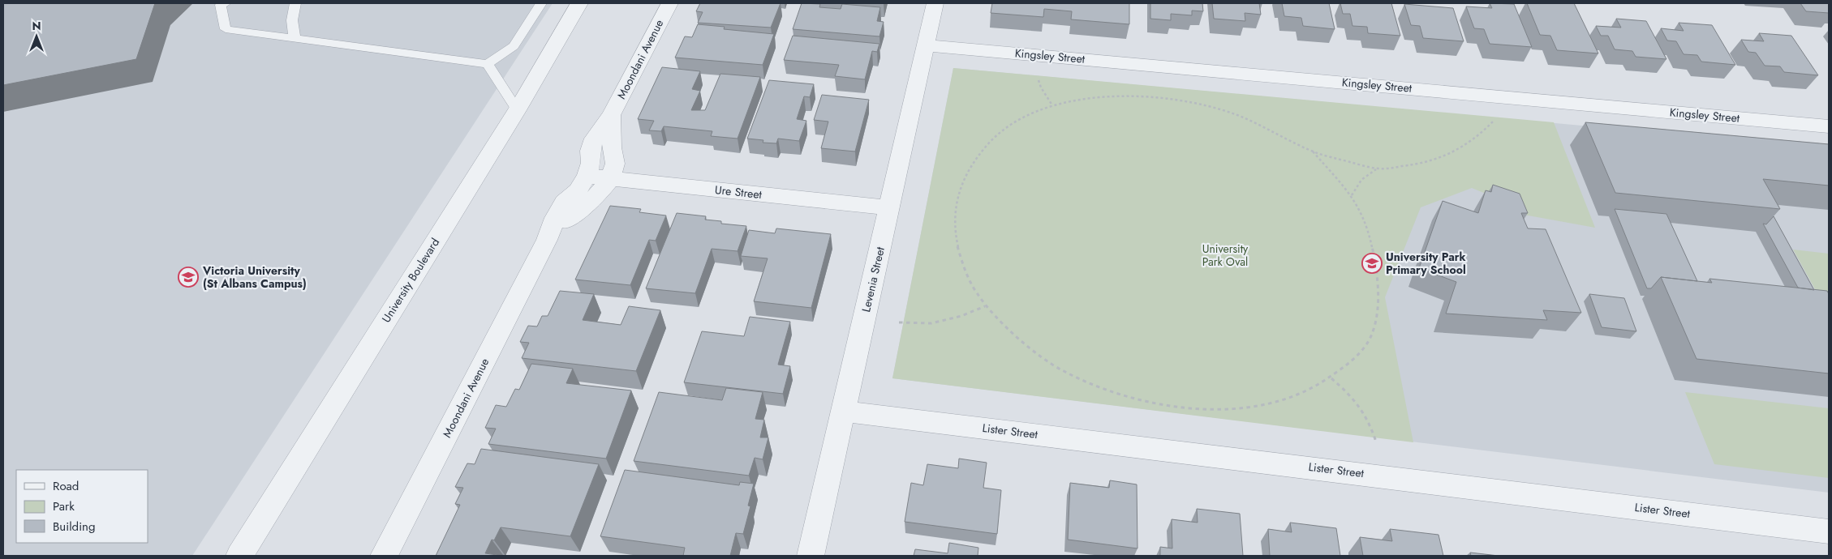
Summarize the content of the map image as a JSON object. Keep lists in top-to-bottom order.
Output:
{
  "streets": {
    "street": [
      "Kingsley Street",
      "Moondani Avenue",
      "Ure Street",
      "Levenia Street",
      "University Boulevard",
      "Lister Street"
    ]
  },
  "crossings": [
    ["Kingsley Street", "Levenia Street"],
    ["Moondani Avenue", "Ure Street"],
    ["Ure Street", "Levenia Street"],
    ["Levenia Street", "Lister Street"]
  ],
  "parks": ["University Park Oval"],
  "places": {
    "school or university": ["University Park Primary School", "Victoria University (St Albans Campus)"]
  },
  "legend": ["Road", "Park", "Building"],
  "north": "top"
}
